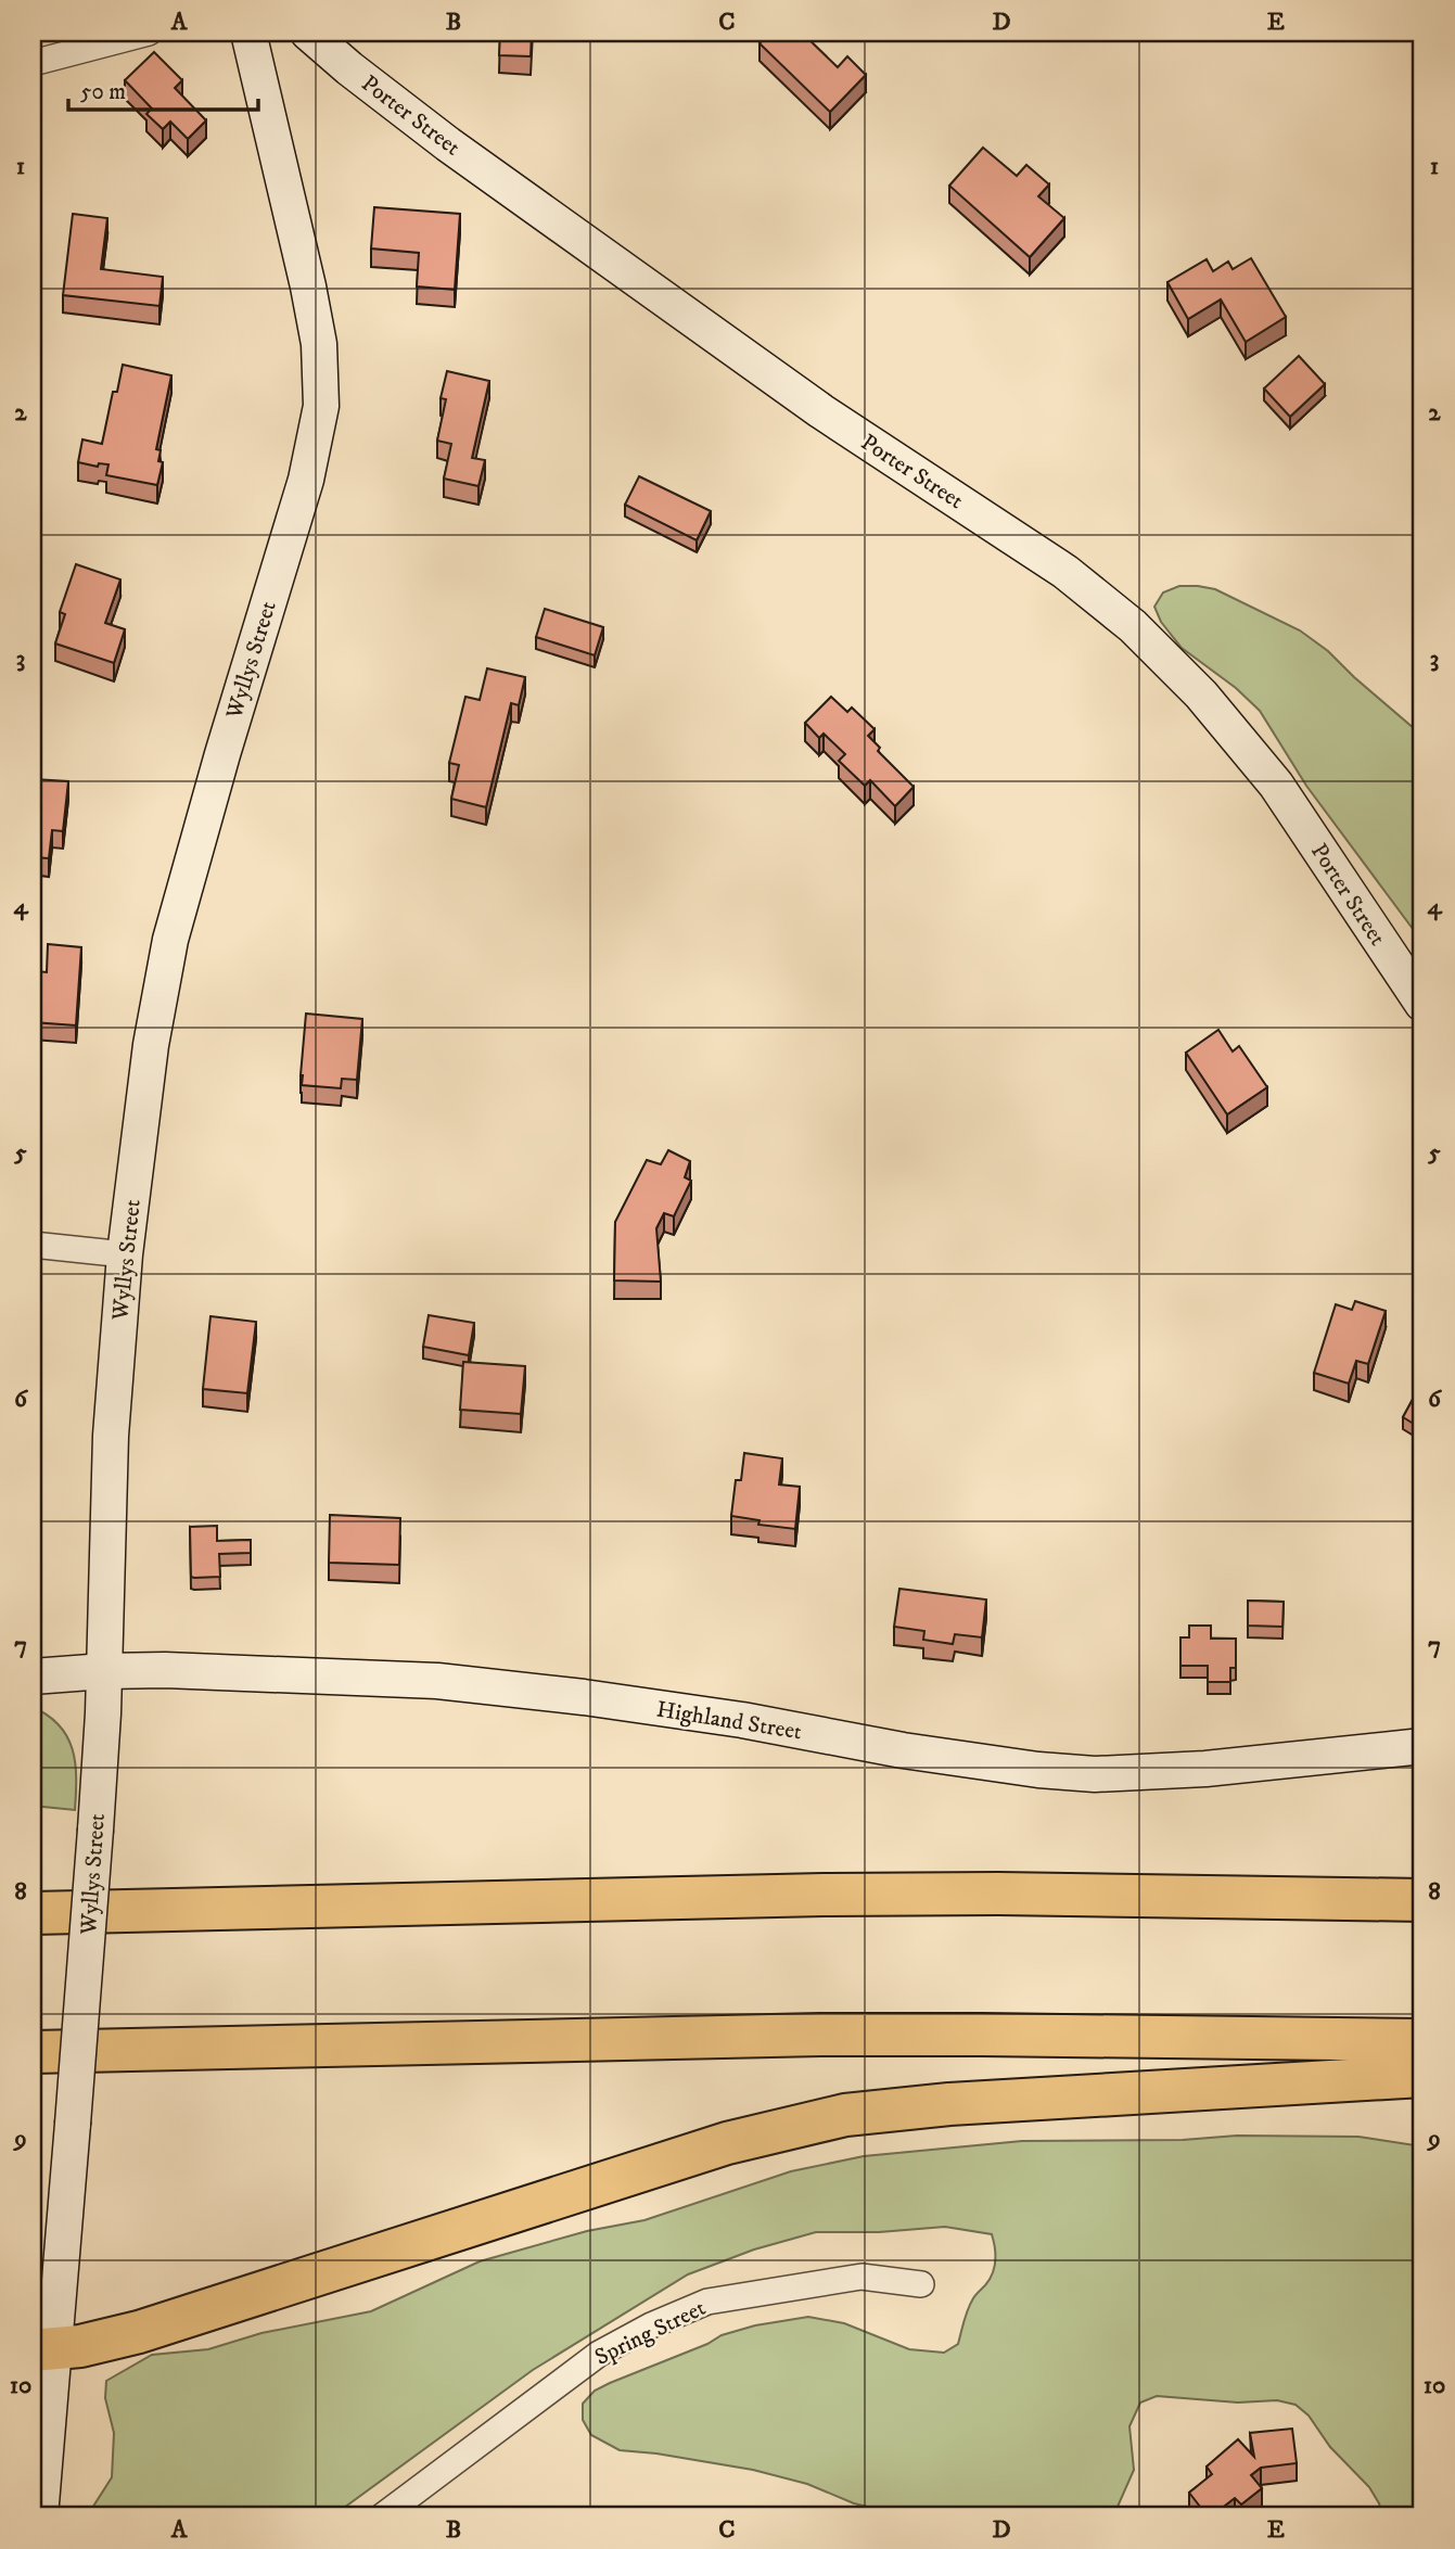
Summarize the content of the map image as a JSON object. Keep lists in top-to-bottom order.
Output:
{
  "streets": {
    "street": [
      "Porter Street",
      "Wyllys Street",
      "Highland Street",
      "Spring Street"
    ]
  },
  "crossings": [
    ["Wyllys Street", "Highland Street"]
  ],
  "scale_bar": "50 m",
  "grid": {
    "columns": [
      "A",
      "B",
      "C",
      "D",
      "E"
    ],
    "rows": [
      "1",
      "2",
      "3",
      "4",
      "5",
      "6",
      "7",
      "8",
      "9",
      "10"
    ]
  }
}
